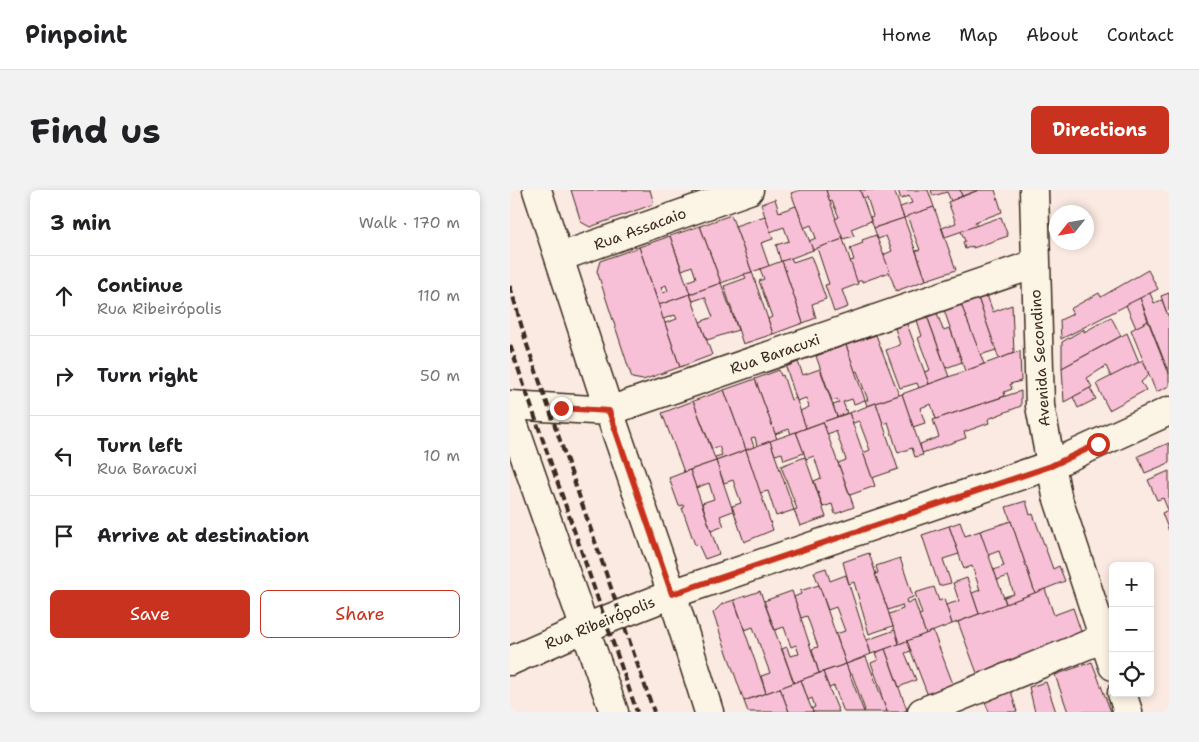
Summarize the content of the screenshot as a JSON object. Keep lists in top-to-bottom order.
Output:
{
  "streets": {
    "street": [
      "Rua Assacaio",
      "Rua Baracuxi",
      "Avenida Secondino",
      "Rua Ribeirópolis"
    ]
  },
  "crossings": [
    ["Rua Baracuxi", "Avenida Secondino"],
    ["Avenida Secondino", "Rua Ribeirópolis"]
  ],
  "north": "bottom left",
  "page": {
    "header": "Pinpoint",
    "nav": [
      "Home",
      "Map",
      "About",
      "Contact"
    ],
    "buttons": [
      "Directions",
      ["Save", "Share"]
    ],
    "title": "Find us",
    "heading": ["3 min", "Walk · 170 m"],
    "list": [
      ["Continue", "Rua Ribeirópolis", "110 m"],
      ["Turn right", "50 m"],
      ["Turn left", "Rua Baracuxi", "10 m"],
      "Arrive at destination"
    ],
    "map_buttons": ["+", "−"]
  }
}
